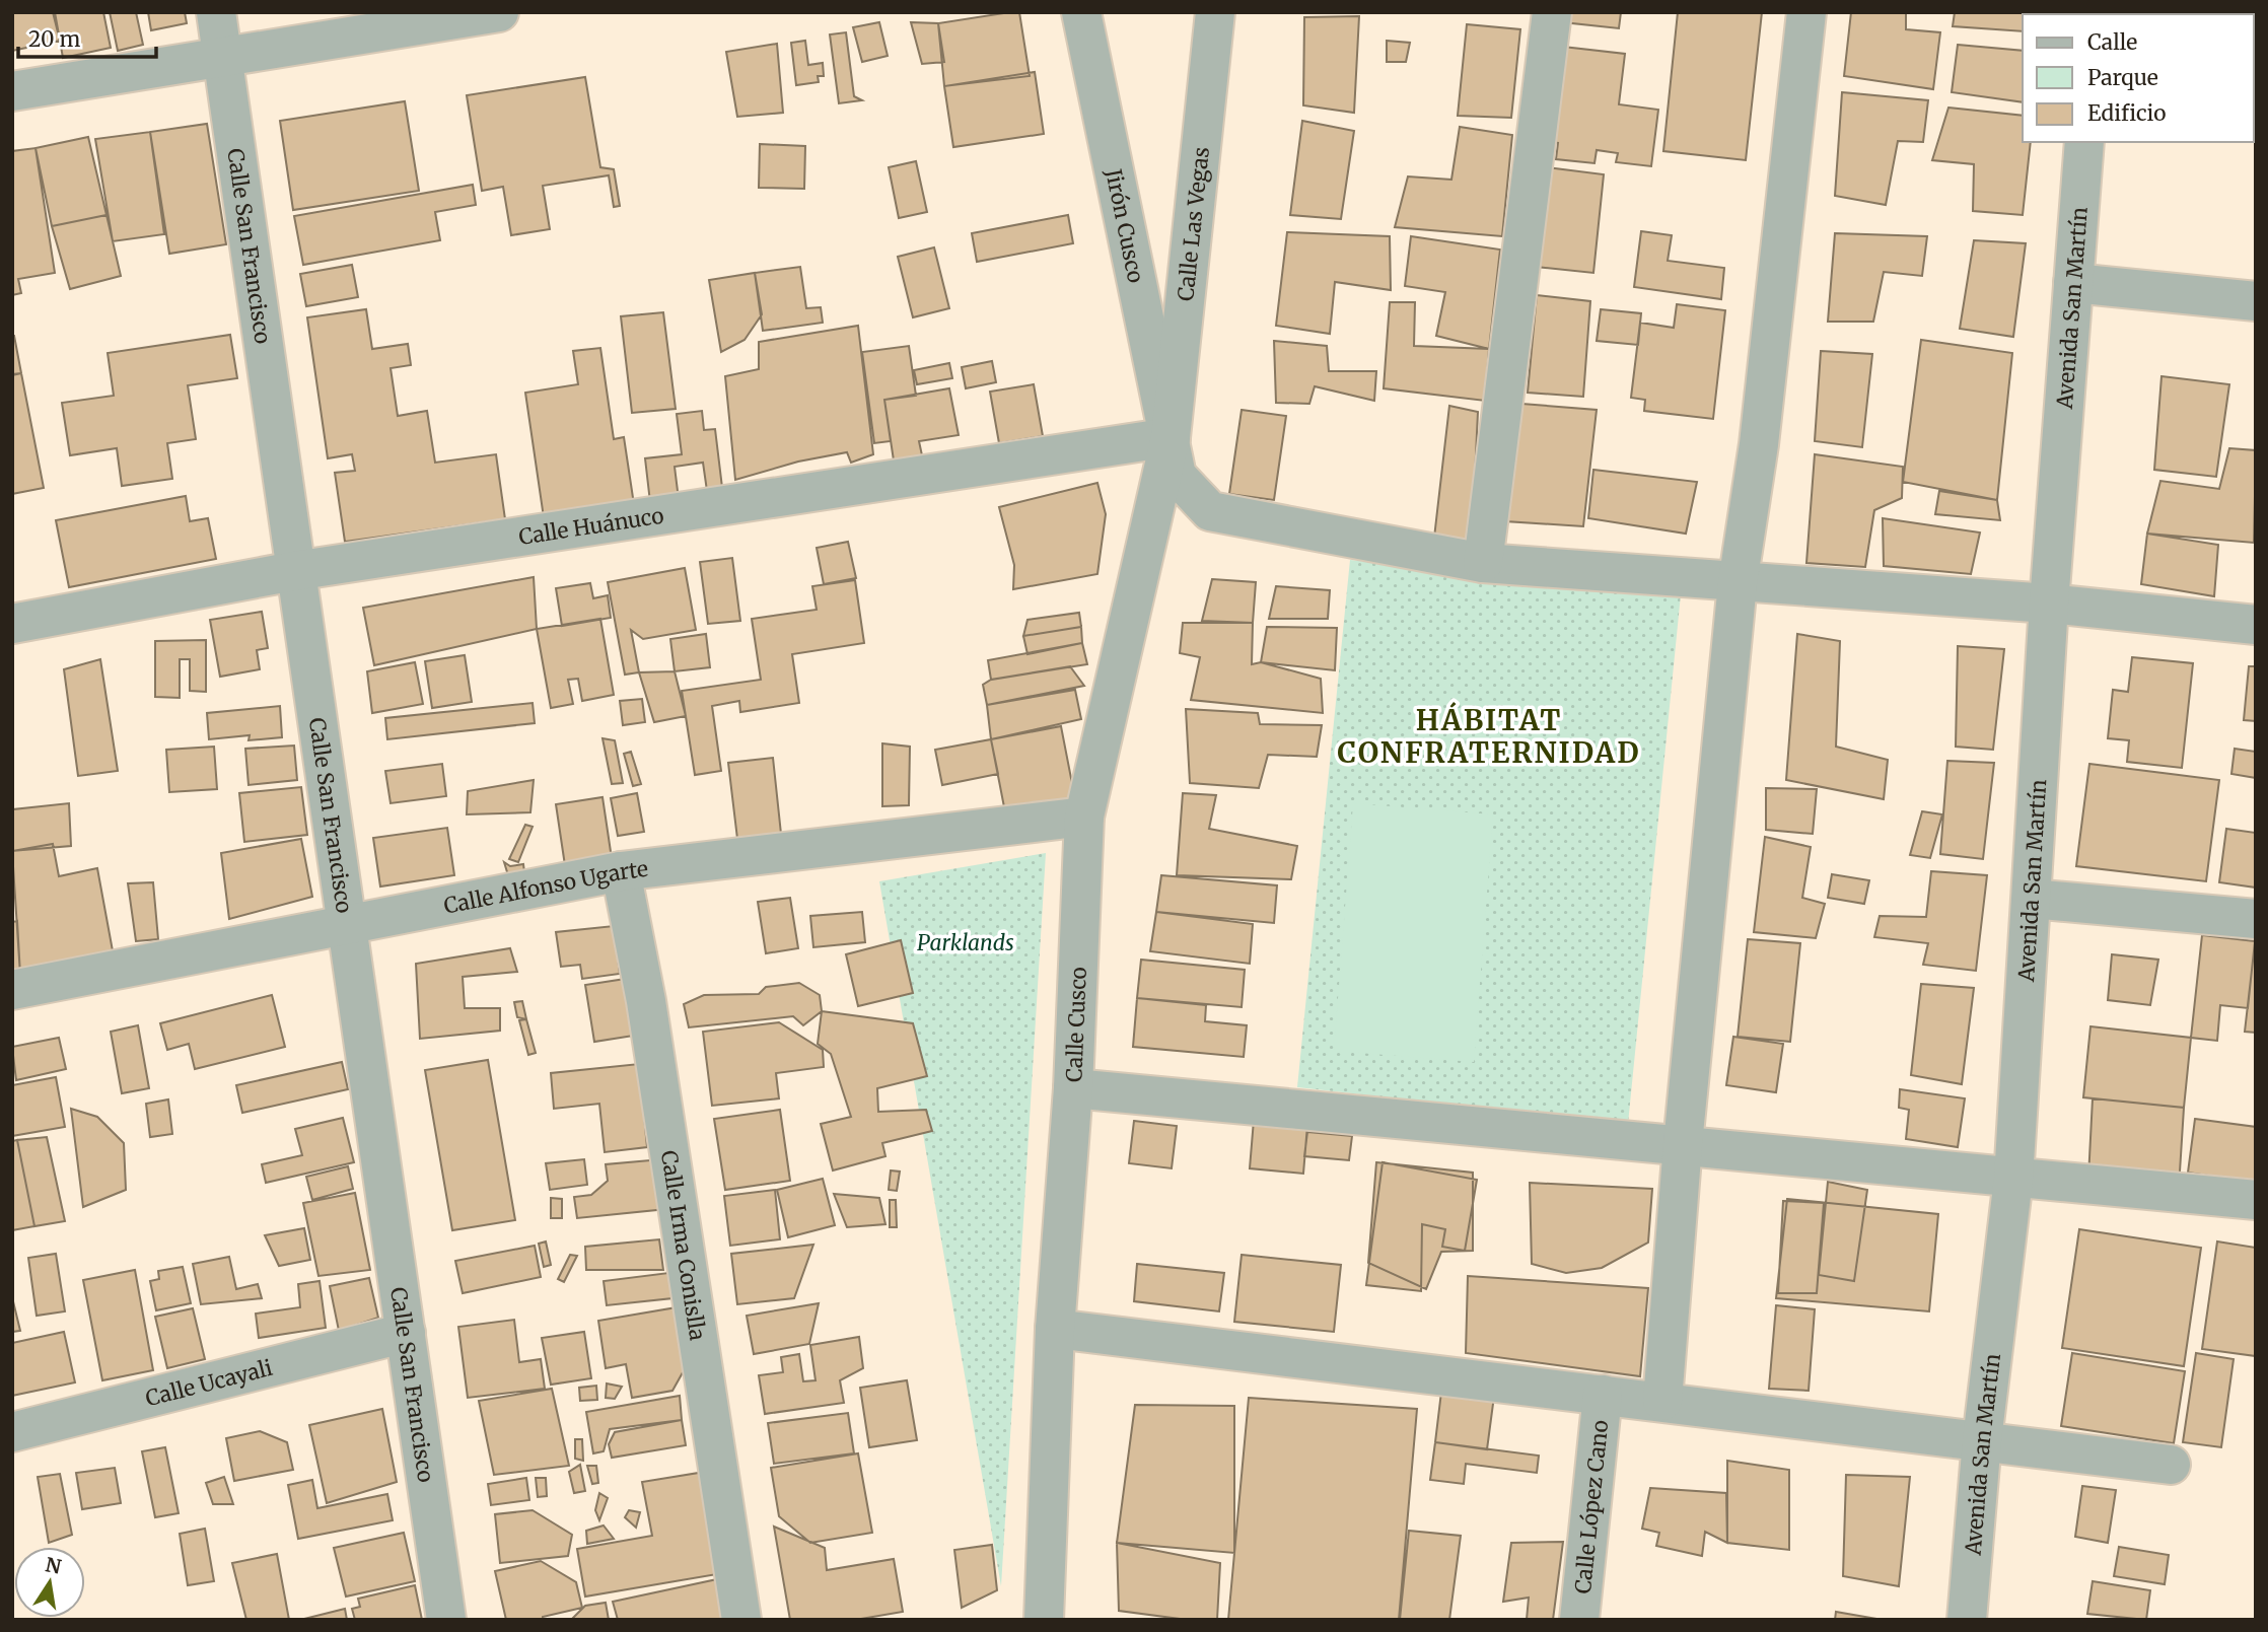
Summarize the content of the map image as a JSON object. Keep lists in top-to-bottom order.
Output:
{
  "streets": {
    "street": [
      "Jirón Cusco",
      "Calle Las Vegas",
      "Calle San Francisco",
      "Avenida San Martín",
      "Calle Huánuco",
      "Calle Alfonso Ugarte",
      "Calle Cusco",
      "Calle Irma Conislla",
      "Calle Ucayali",
      "Calle López Cano"
    ]
  },
  "crossings": [
    ["Jirón Cusco", "Calle Las Vegas"],
    ["Jirón Cusco", "Calle Huánuco"],
    ["Jirón Cusco", "Calle Cusco"],
    ["Calle Las Vegas", "Calle Huánuco"],
    ["Calle Las Vegas", "Calle Cusco"],
    ["Calle San Francisco", "Calle Huánuco"],
    ["Calle San Francisco", "Calle Alfonso Ugarte"],
    ["Calle San Francisco", "Calle Ucayali"],
    ["Calle Huánuco", "Calle Cusco"],
    ["Calle Alfonso Ugarte", "Calle Cusco"],
    ["Calle Alfonso Ugarte", "Calle Irma Conislla"]
  ],
  "districts": ["HÁBITAT CONFRATERNIDAD"],
  "parks": ["Parklands"],
  "legend": ["Calle", "Parque", "Edificio"],
  "scale_bar": "20 m",
  "north": "top"
}
